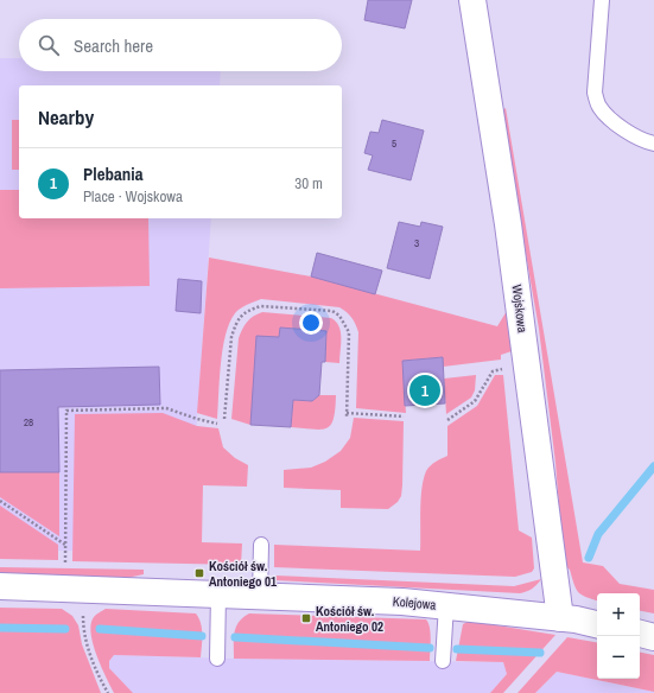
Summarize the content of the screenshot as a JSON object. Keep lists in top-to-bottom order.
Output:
{
  "streets": {
    "street": ["Wojskowa", "Kolejowa"]
  },
  "crossings": [
    ["Wojskowa", "Kolejowa"]
  ],
  "places": {
    "transit": ["Kościół św. Antoniego 01", "Kościół św. Antoniego 02"]
  },
  "house_numbers": ["5", "3", "28"],
  "page": {
    "search": "Search here",
    "heading": "Nearby",
    "list": [
      {
        "mark": "1",
        "name": "Plebania",
        "note": "Place · Wojskowa",
        "value": "30 m"
      }
    ],
    "pins": "1",
    "map_buttons": ["+", "−"]
  }
}
